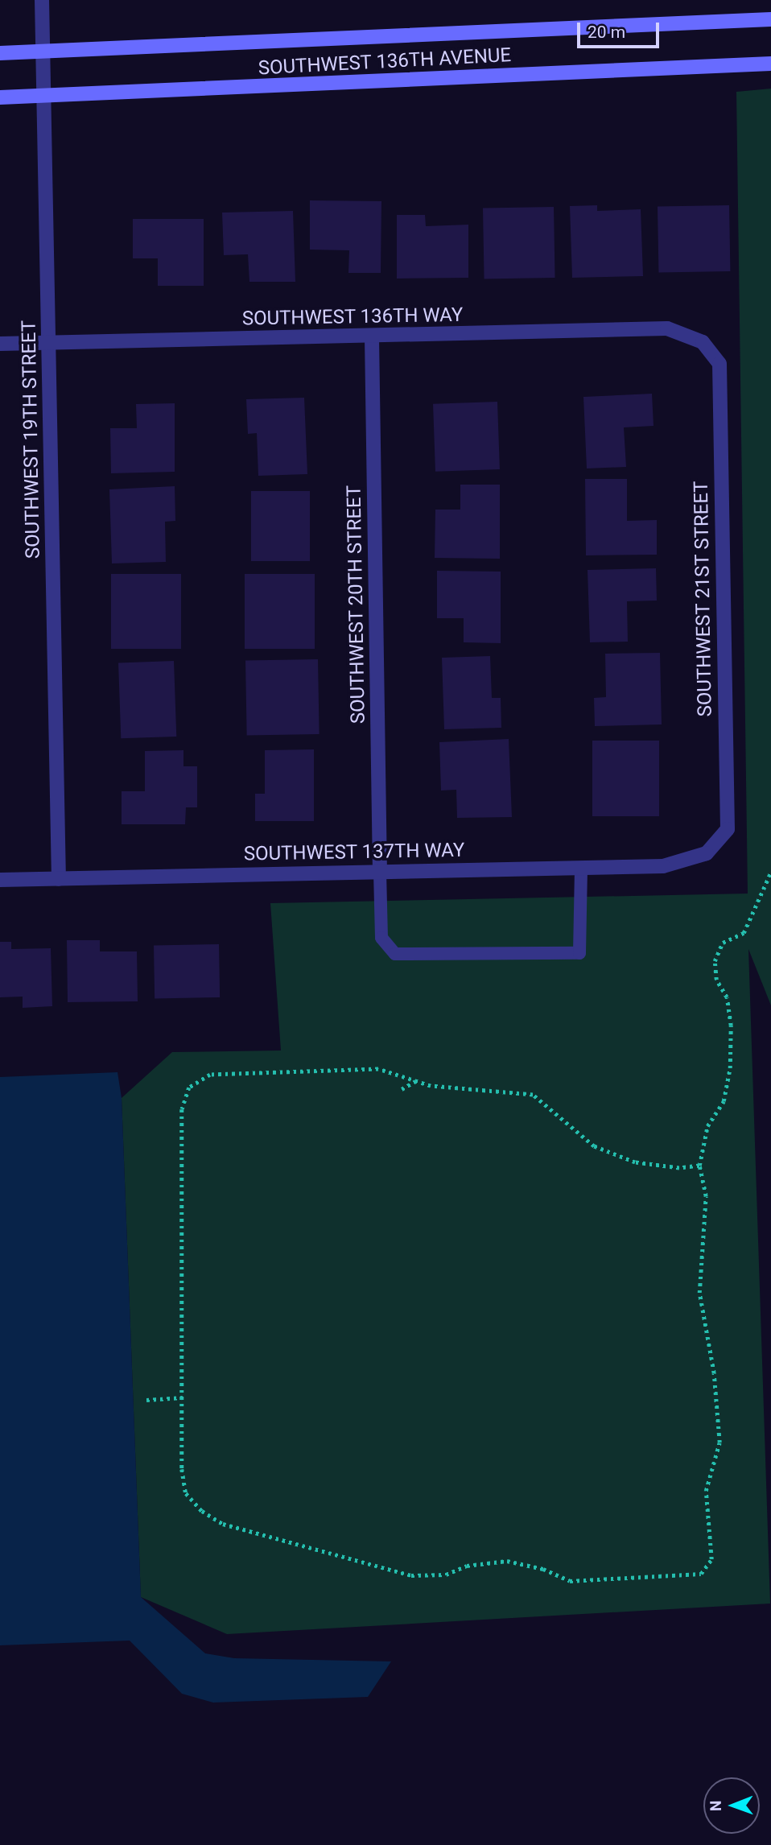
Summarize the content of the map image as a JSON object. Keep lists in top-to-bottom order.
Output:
{
  "streets": {
    "street": [
      "SOUTHWEST 136TH AVENUE",
      "SOUTHWEST 136TH WAY",
      "SOUTHWEST 19TH STREET",
      "SOUTHWEST 21ST STREET",
      "SOUTHWEST 20TH STREET",
      "SOUTHWEST 137TH WAY"
    ]
  },
  "crossings": [
    ["SOUTHWEST 136TH AVENUE", "SOUTHWEST 19TH STREET"],
    ["SOUTHWEST 136TH WAY", "SOUTHWEST 19TH STREET"],
    ["SOUTHWEST 136TH WAY", "SOUTHWEST 21ST STREET"],
    ["SOUTHWEST 136TH WAY", "SOUTHWEST 20TH STREET"],
    ["SOUTHWEST 19TH STREET", "SOUTHWEST 137TH WAY"],
    ["SOUTHWEST 21ST STREET", "SOUTHWEST 137TH WAY"],
    ["SOUTHWEST 20TH STREET", "SOUTHWEST 137TH WAY"]
  ],
  "scale_bar": "20 m",
  "north": "left"
}
